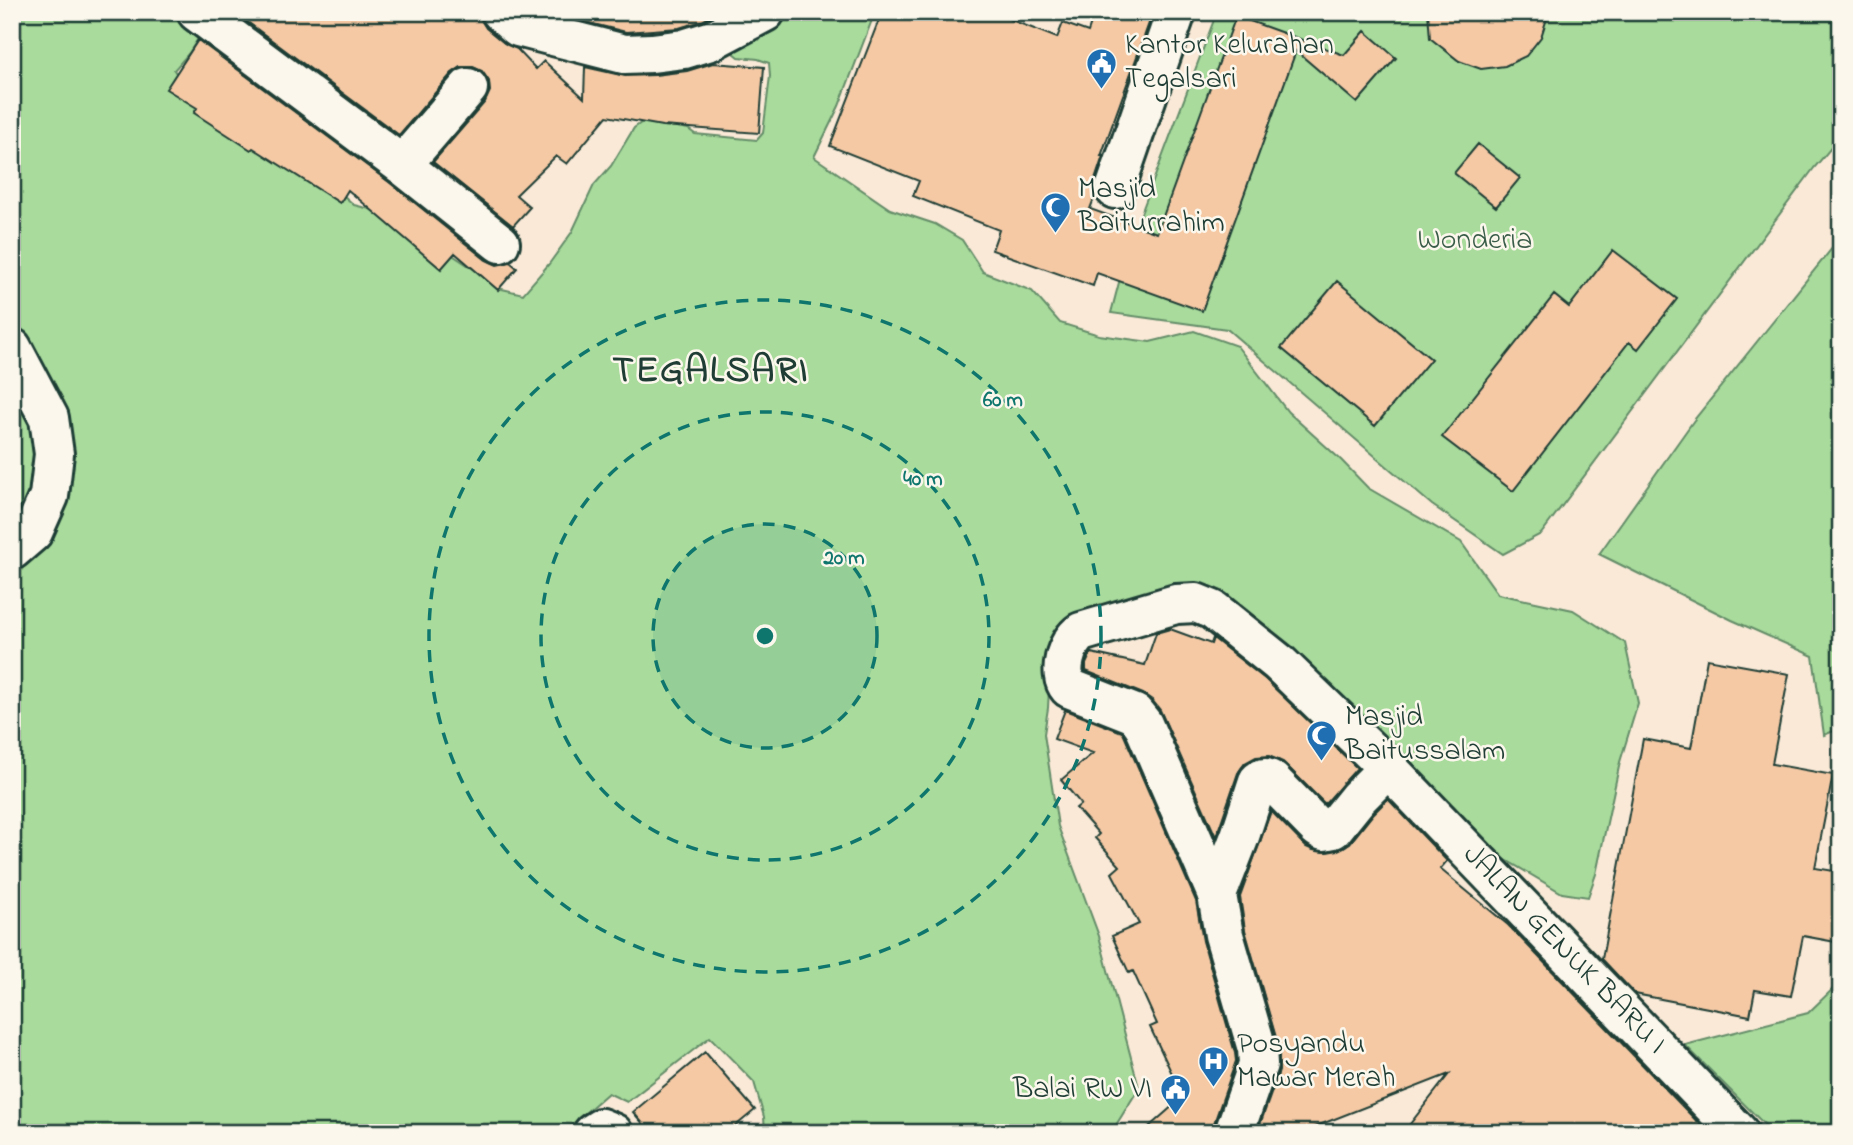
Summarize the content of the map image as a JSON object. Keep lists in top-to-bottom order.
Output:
{
  "streets": {
    "street": ["JALAN GENUK BARU I"]
  },
  "districts": ["TEGALSARI"],
  "parks": ["Wonderia"],
  "places": {
    "public building": ["Kantor Kelurahan Tegalsari", "Balai RW VI"],
    "mosque": ["Masjid Baiturrahim", "Masjid Baitussalam"],
    "hospital": ["Posyandu Mawar Merah"]
  },
  "rings": ["60 m", "40 m", "20 m"]
}
